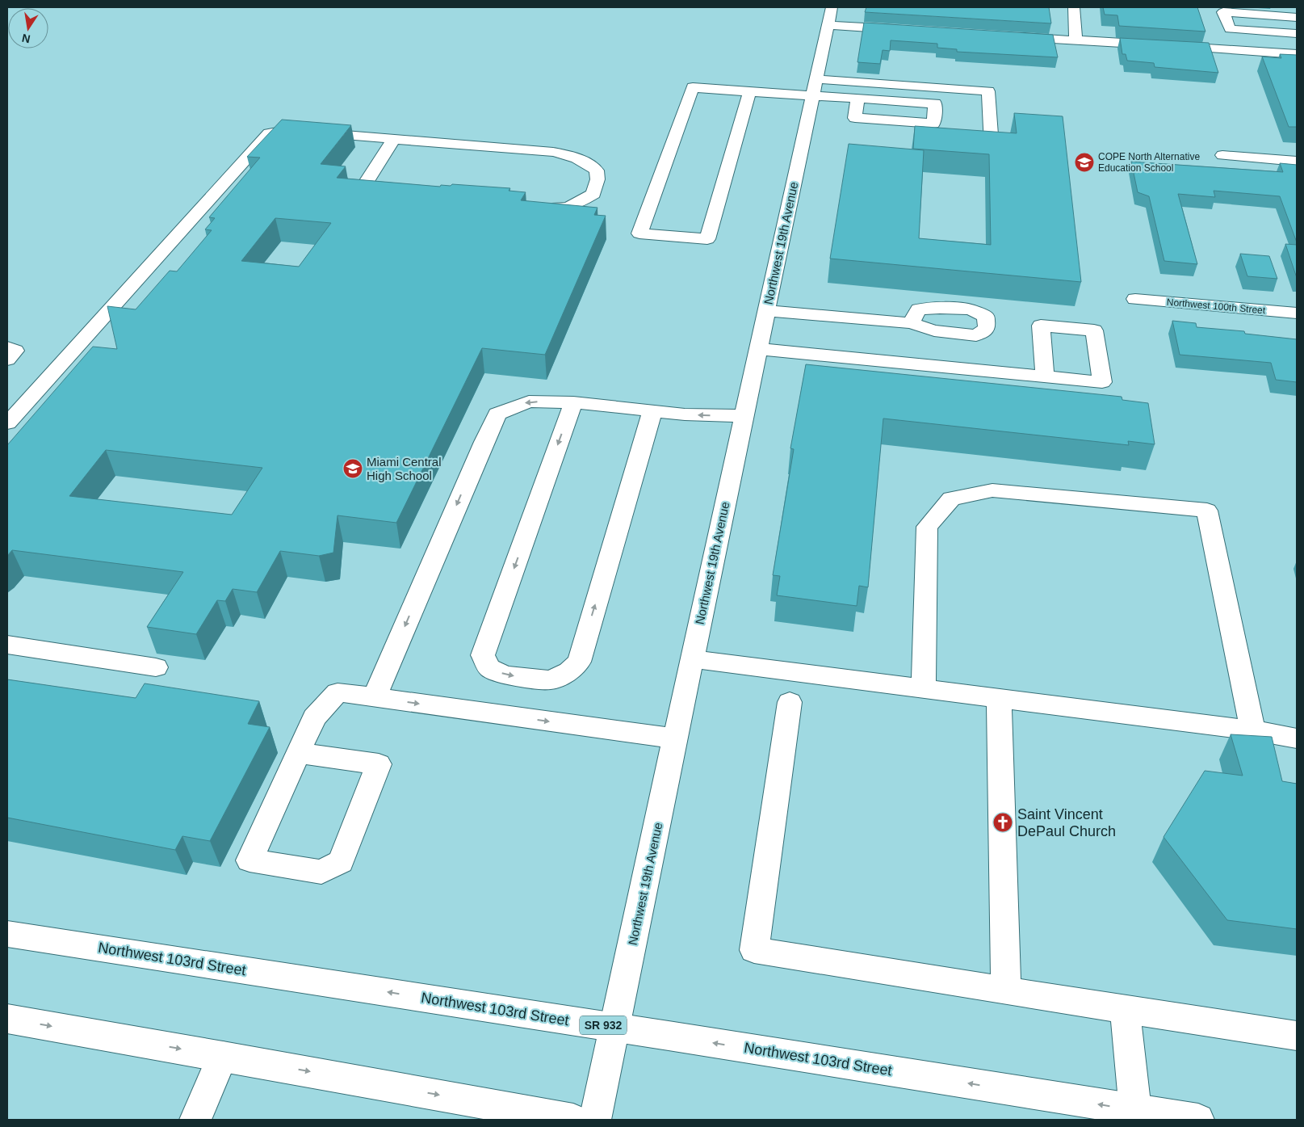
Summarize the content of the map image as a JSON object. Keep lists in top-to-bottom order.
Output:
{
  "streets": {
    "street": [
      "Northwest 19th Avenue",
      "Northwest 100th Street",
      "Northwest 103rd Street",
      "SR 932"
    ]
  },
  "crossings": [
    ["Northwest 19th Avenue", "Northwest 103rd Street"]
  ],
  "places": {
    "school or university": ["COPE North Alternative Education School", "Miami Central High School"],
    "church": ["Saint Vincent DePaul Church"]
  },
  "north": "bottom"
}
